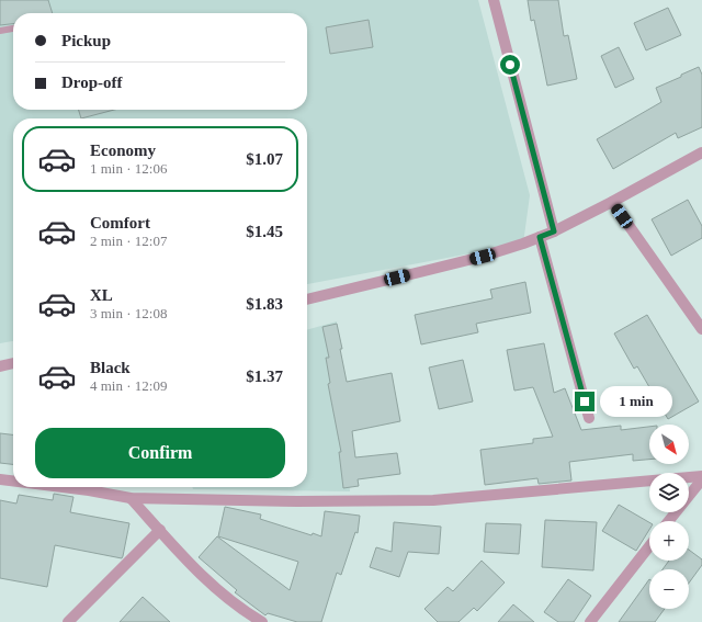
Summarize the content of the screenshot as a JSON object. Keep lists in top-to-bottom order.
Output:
{
  "north": "bottom right",
  "page": {
    "banner": ["Pickup", "Drop-off"],
    "list": [
      {
        "name": "Economy",
        "note": "1 min · 12:06",
        "value": "$1.07"
      },
      {
        "name": "Comfort",
        "note": "2 min · 12:07",
        "value": "$1.45"
      },
      {
        "name": "XL",
        "note": "3 min · 12:08",
        "value": "$1.83"
      },
      {
        "name": "Black",
        "note": "4 min · 12:09",
        "value": "$1.37"
      }
    ],
    "bubble": "1 min",
    "buttons": "Confirm",
    "map_buttons": ["+", "−"]
  }
}
